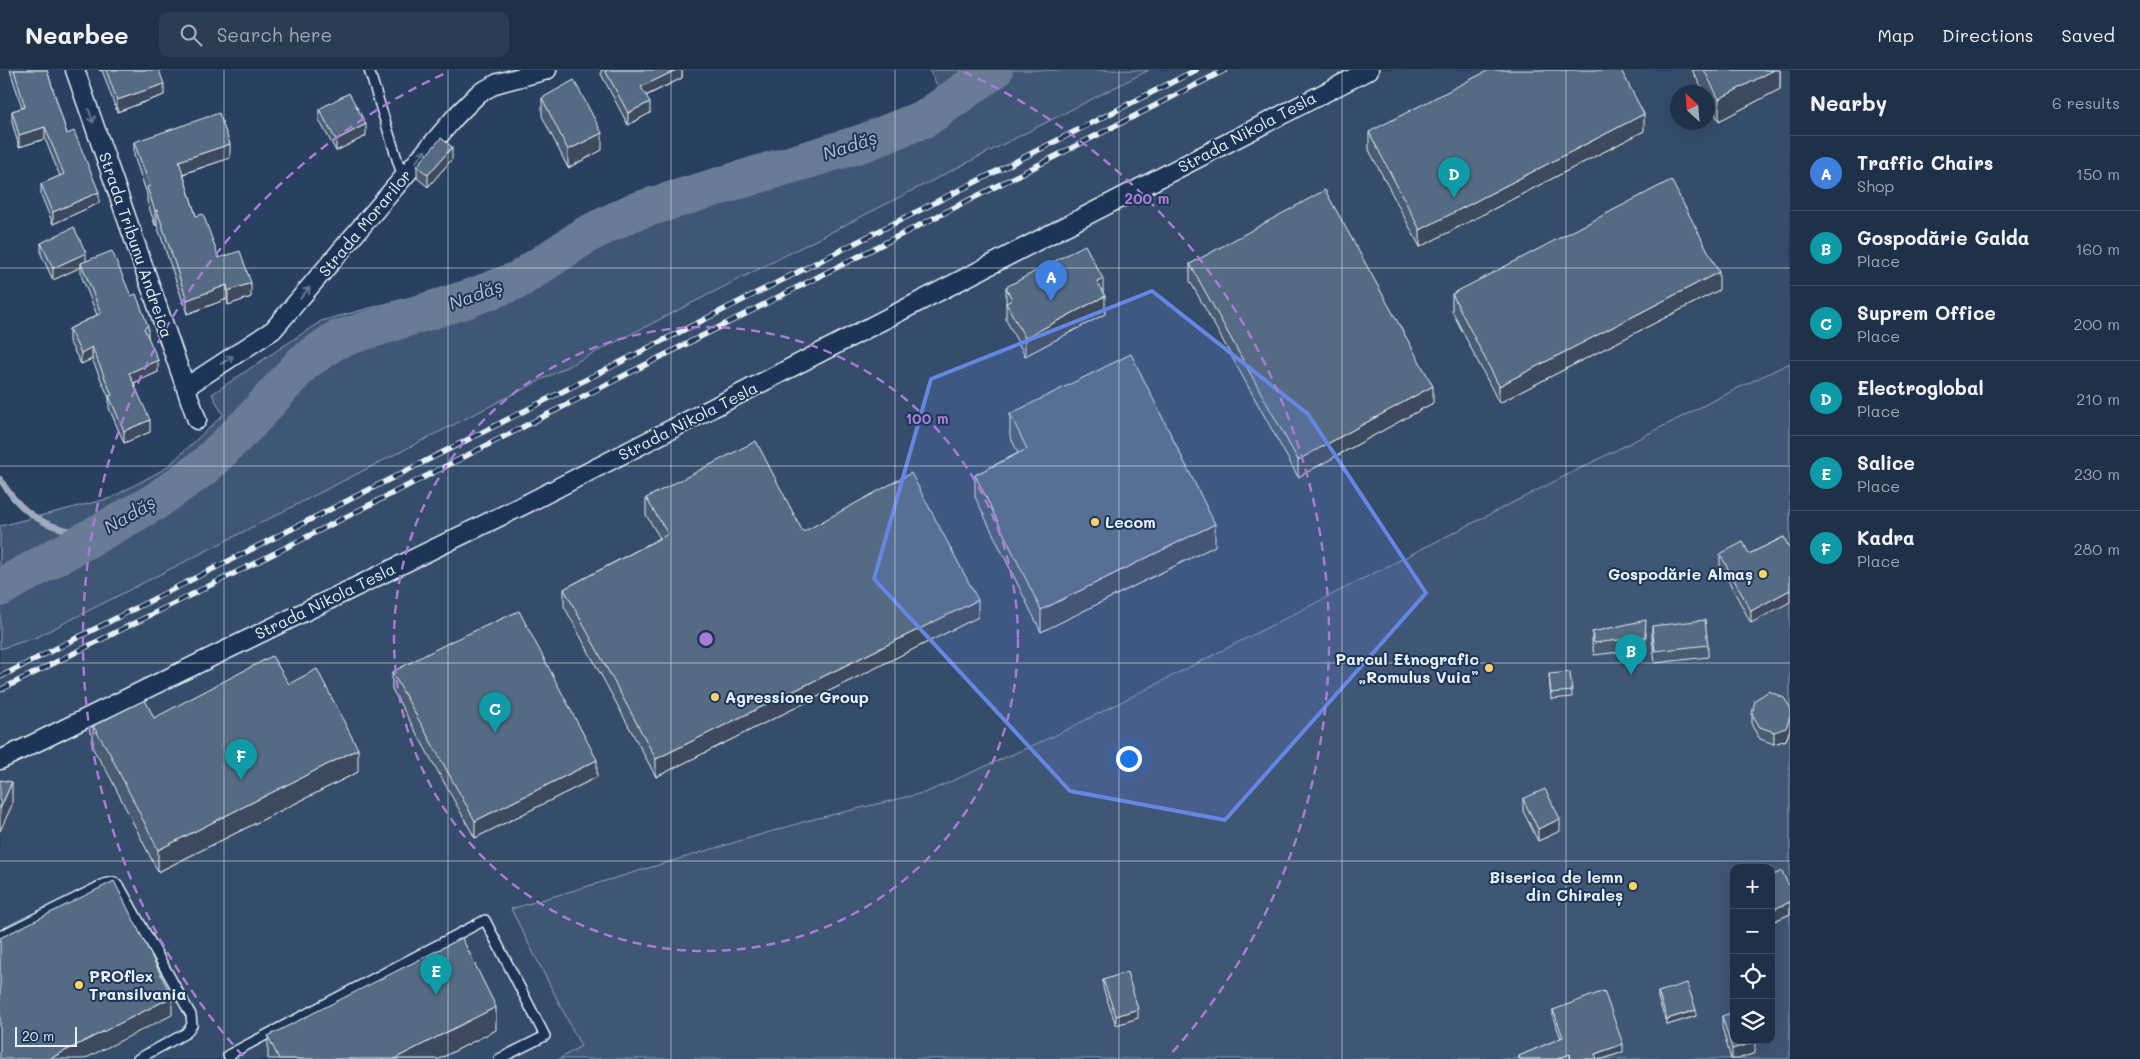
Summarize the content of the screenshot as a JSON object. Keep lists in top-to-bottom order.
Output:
{
  "streets": {
    "street": ["Strada Nikola Tesla", "Strada Morarilor", "Strada Tribunu Andreica"]
  },
  "crossings": [
    ["Strada Morarilor", "Strada Tribunu Andreica"]
  ],
  "one_way": ["Strada Morarilor", "Strada Tribunu Andreica"],
  "water": ["Nadăș"],
  "places": [
    "Lecom",
    "Gospodărie Almaș",
    "Parcul Etnografic „Romulus Vuia”",
    "Agressione Group",
    "Biserica de lemn din Chiraleș",
    "PROflex Transilvania"
  ],
  "scale_bar": "20 m",
  "north": "top left",
  "page": {
    "header": "Nearbee",
    "search": "Search here",
    "nav": ["Map", "Directions", "Saved"],
    "heading": ["Nearby", "6 results"],
    "list": [
      {
        "mark": "A",
        "name": "Traffic Chairs",
        "note": "Shop",
        "value": "150 m"
      },
      {
        "mark": "B",
        "name": "Gospodărie Galda",
        "note": "Place",
        "value": "160 m"
      },
      {
        "mark": "C",
        "name": "Suprem Office",
        "note": "Place",
        "value": "200 m"
      },
      {
        "mark": "D",
        "name": "Electroglobal",
        "note": "Place",
        "value": "210 m"
      },
      {
        "mark": "E",
        "name": "Salice",
        "note": "Place",
        "value": "230 m"
      },
      {
        "mark": "F",
        "name": "Kadra",
        "note": "Place",
        "value": "280 m"
      }
    ],
    "pins": [
      "D",
      "A",
      "B",
      "C",
      "F",
      "E"
    ],
    "map_buttons": ["+", "−"],
    "scale": "20 m"
  },
  "rings": ["200 m", "100 m"]
}
